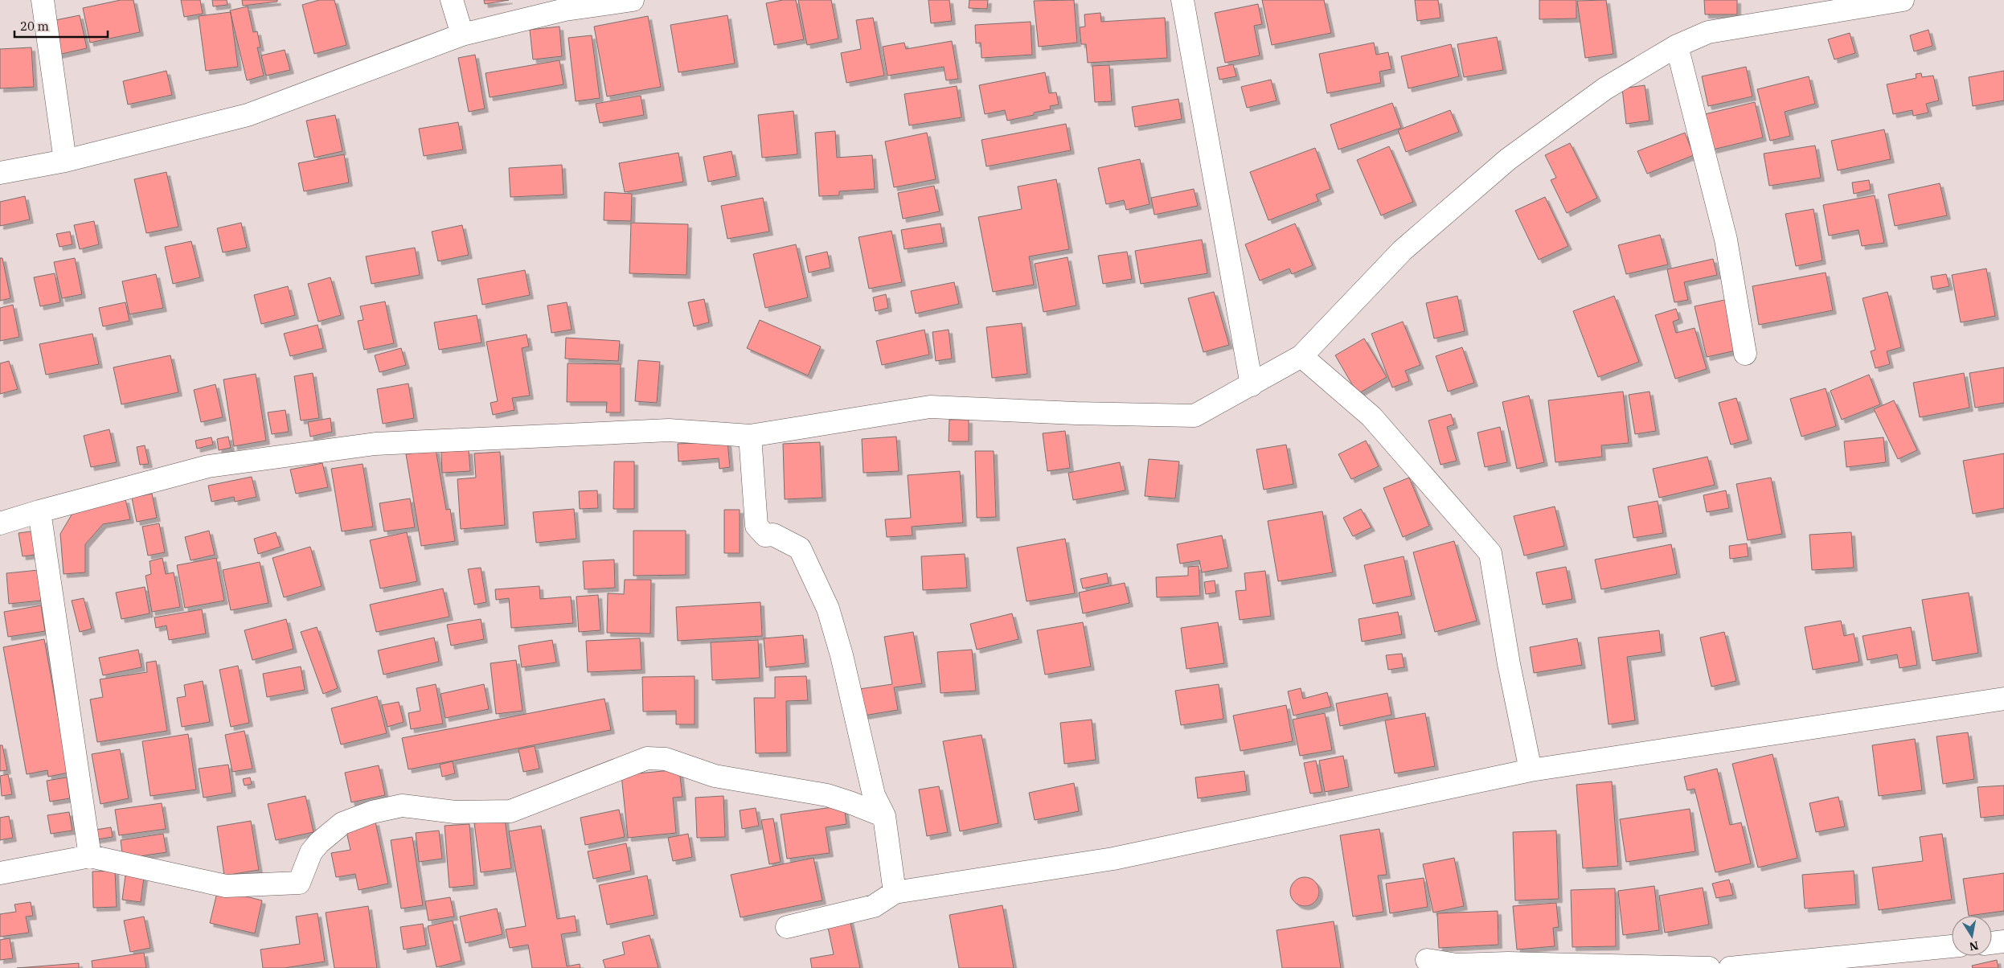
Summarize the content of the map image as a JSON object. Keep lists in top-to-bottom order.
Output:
{
  "scale_bar": "20 m",
  "north": "bottom"
}
